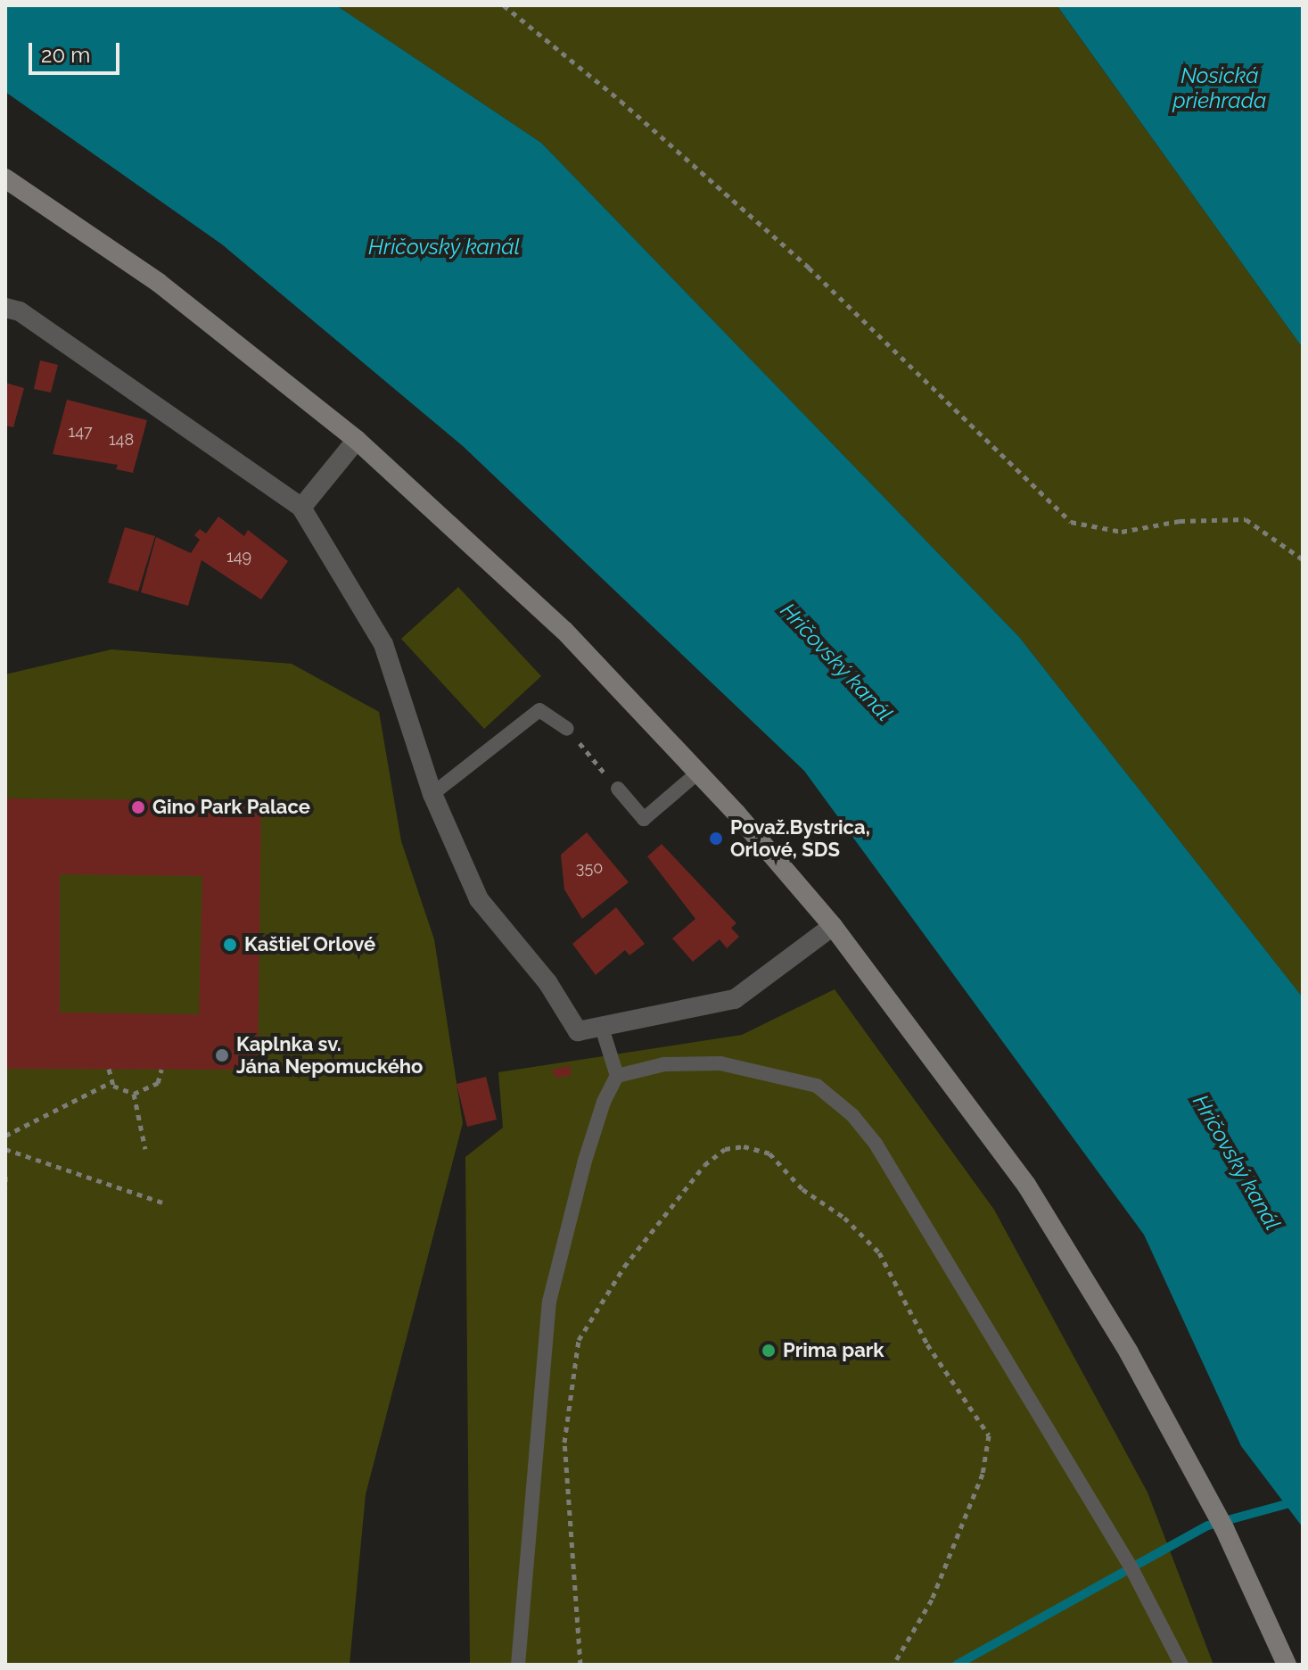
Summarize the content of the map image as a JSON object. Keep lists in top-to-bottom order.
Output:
{
  "water": ["Nosická priehrada", "Hričovský kanál"],
  "places": [
    "Gino Park Palace",
    "Považ.Bystrica, Orlové, SDS",
    "Kaštieľ Orlové",
    "Kaplnka sv. Jána Nepomuckého",
    "Prima park"
  ],
  "house_numbers": [
    "147",
    "148",
    "149",
    "350"
  ],
  "scale_bar": "20 m"
}
